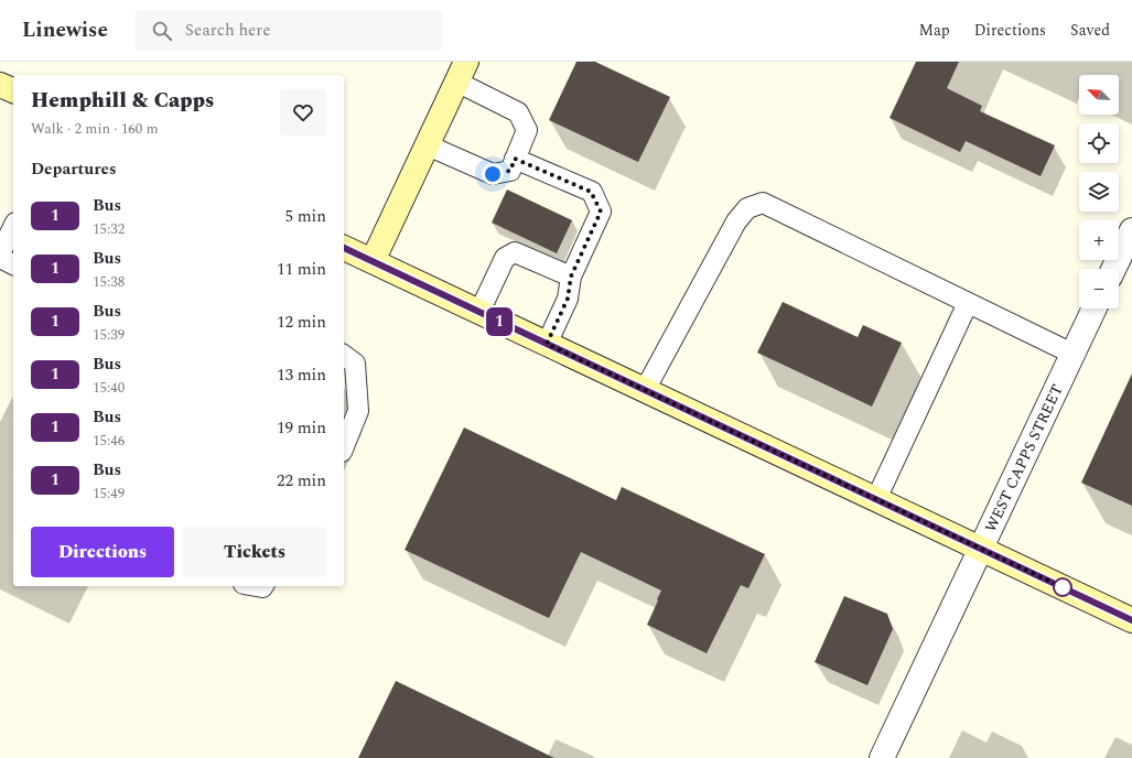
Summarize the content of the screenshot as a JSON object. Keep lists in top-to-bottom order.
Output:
{
  "streets": {
    "street": ["WEST CAPPS STREET"]
  },
  "lines": ["bus line 1"],
  "north": "top left",
  "page": {
    "header": "Linewise",
    "search": "Search here",
    "nav": ["Map", "Directions", "Saved"],
    "on_map": "1",
    "map_buttons": ["+", "−"],
    "heading": [
      ["Hemphill & Capps", "Walk · 2 min · 160 m"],
      "Departures"
    ],
    "list": [
      {
        "mark": "1",
        "name": "Bus",
        "note": "15:32",
        "value": "5 min"
      },
      {
        "mark": "1",
        "name": "Bus",
        "note": "15:38",
        "value": "11 min"
      },
      {
        "mark": "1",
        "name": "Bus",
        "note": "15:39",
        "value": "12 min"
      },
      {
        "mark": "1",
        "name": "Bus",
        "note": "15:40",
        "value": "13 min"
      },
      {
        "mark": "1",
        "name": "Bus",
        "note": "15:46",
        "value": "19 min"
      },
      {
        "mark": "1",
        "name": "Bus",
        "note": "15:49",
        "value": "22 min"
      }
    ],
    "buttons": ["Directions", "Tickets"]
  }
}
